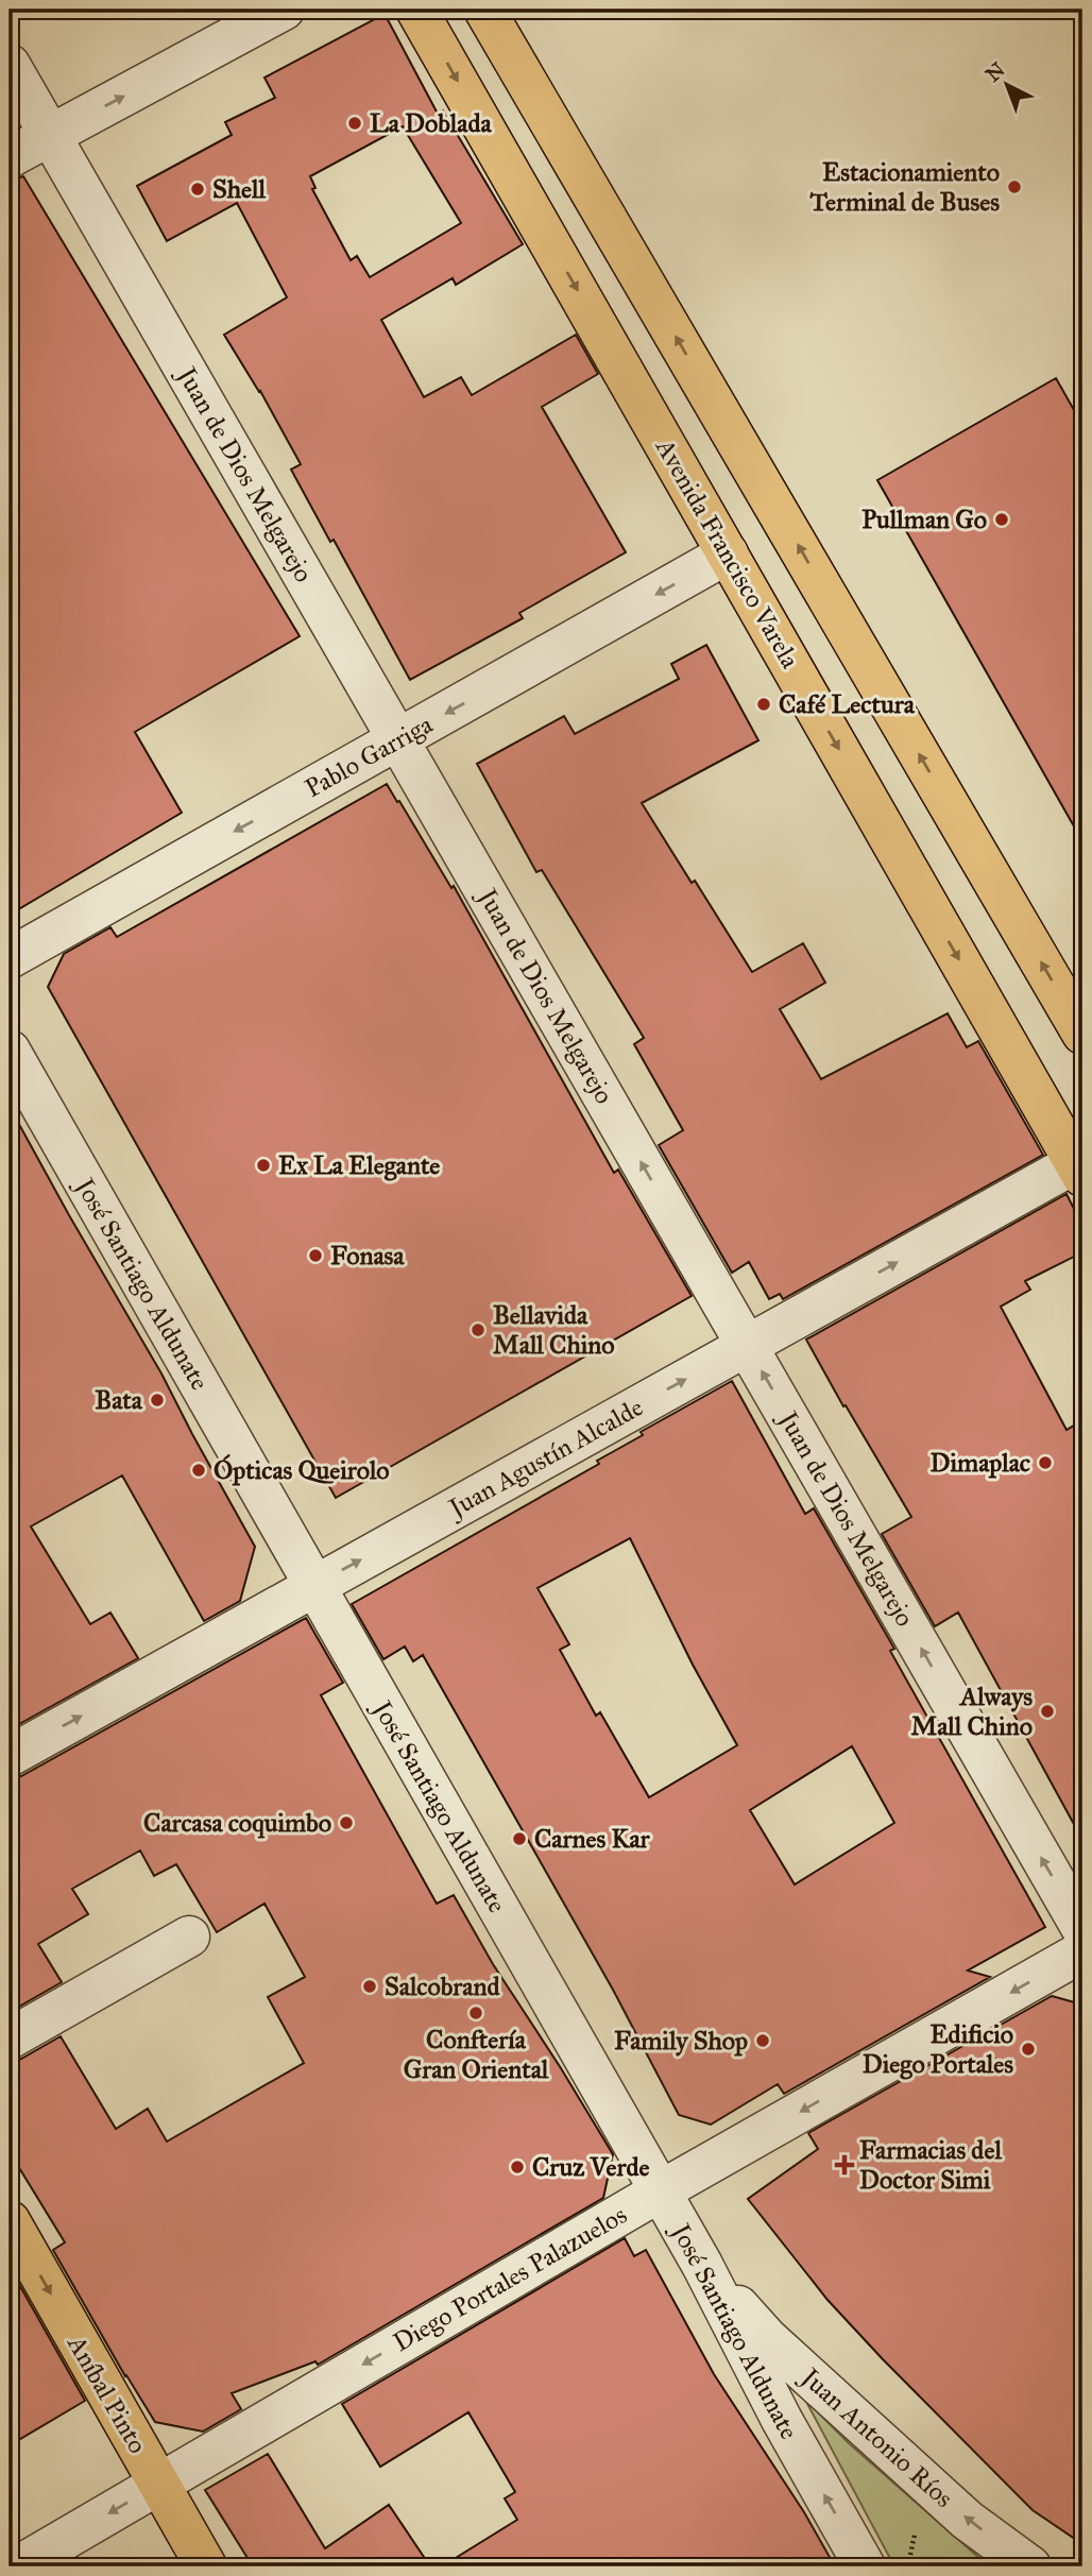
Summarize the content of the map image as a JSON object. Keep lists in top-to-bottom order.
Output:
{
  "streets": {
    "main road": ["Avenida Francisco Varela", "Aníbal Pinto"],
    "street": [
      "Juan de Dios Melgarejo",
      "Pablo Garriga",
      "José Santiago Aldunate",
      "Juan Agustín Alcalde",
      "Diego Portales Palazuelos",
      "Juan Antonio Ríos"
    ]
  },
  "crossings": [
    ["Juan de Dios Melgarejo", "Pablo Garriga"],
    ["Juan de Dios Melgarejo", "Juan Agustín Alcalde"],
    ["Avenida Francisco Varela", "Pablo Garriga"],
    ["Avenida Francisco Varela", "Juan Agustín Alcalde"],
    ["José Santiago Aldunate", "Juan Agustín Alcalde"],
    ["José Santiago Aldunate", "Diego Portales Palazuelos"],
    ["José Santiago Aldunate", "Juan Antonio Ríos"],
    ["Diego Portales Palazuelos", "Aníbal Pinto"]
  ],
  "one_way": [
    "Juan de Dios Melgarejo",
    "Pablo Garriga",
    "Juan Agustín Alcalde",
    "Diego Portales Palazuelos",
    "Aníbal Pinto",
    "Juan Antonio Ríos"
  ],
  "places": {
    "other": [
      "La Doblada",
      "Estacionamiento Terminal de Buses",
      "Shell",
      "Pullman Go",
      "Café Lectura",
      "Ex La Elegante",
      "Fonasa",
      "Bellavida Mall Chino",
      "Bata",
      "Dimaplac",
      "Ópticas Queirolo",
      "Always Mall Chino",
      "Carcasa coquimbo",
      "Carnes Kar",
      "Salcobrand",
      "Conftería Gran Oriental",
      "Family Shop",
      "Edificio Diego Portales",
      "Cruz Verde"
    ],
    "health": ["Farmacias del Doctor Simi"]
  },
  "north": "top left"
}
